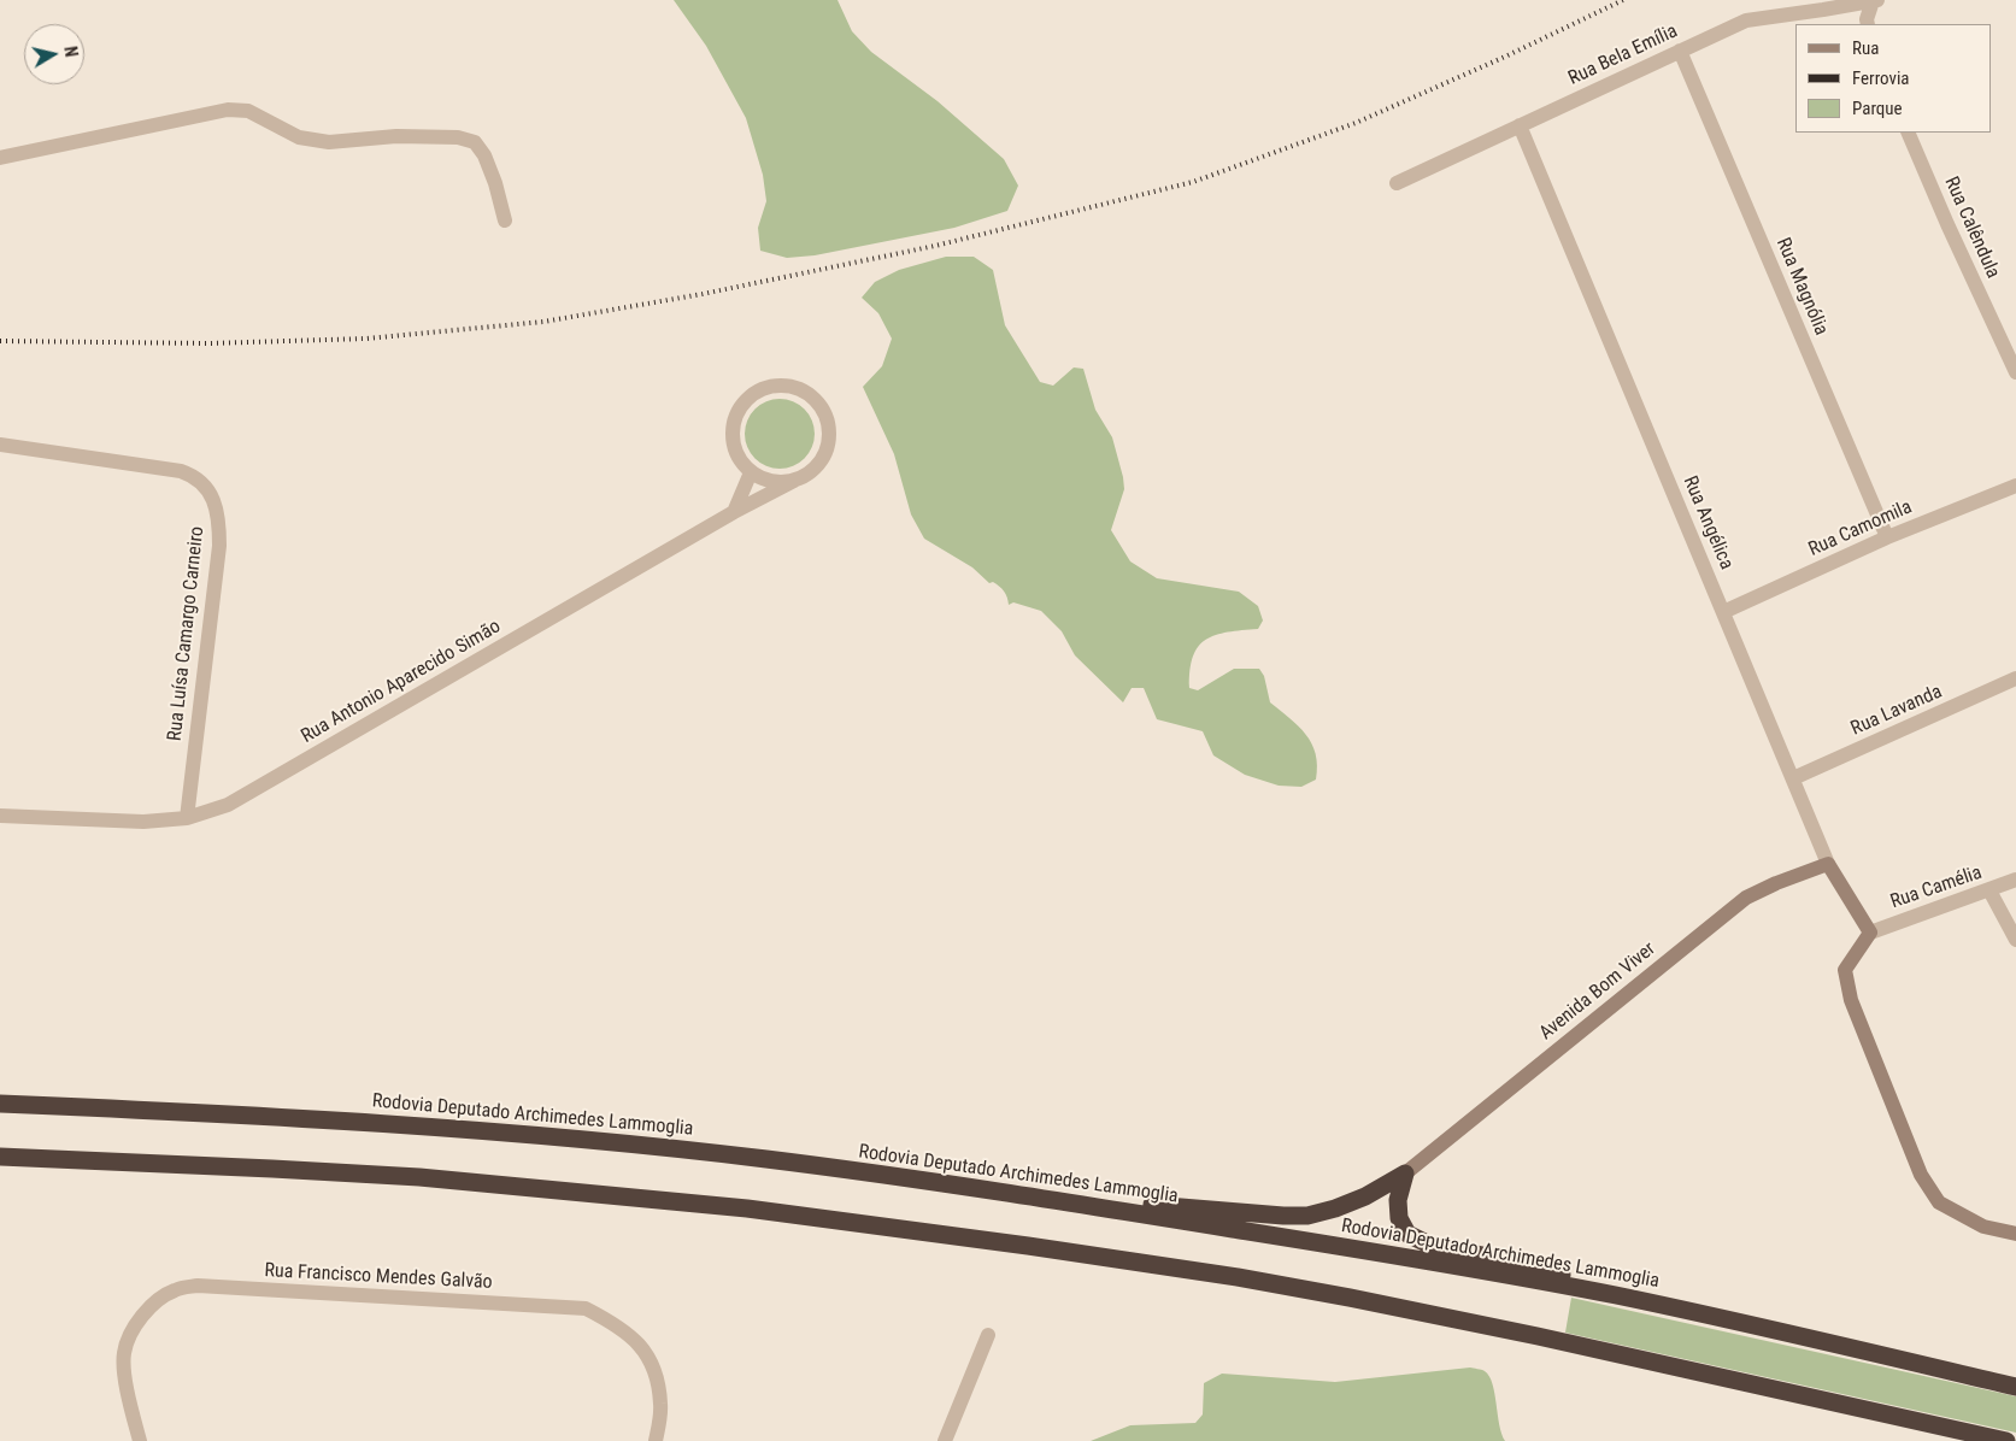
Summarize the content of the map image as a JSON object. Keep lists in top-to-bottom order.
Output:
{
  "streets": {
    "highway": ["Rodovia Deputado Archimedes Lammoglia"],
    "street": [
      "Rua Bela Emília",
      "Rua Calêndula",
      "Rua Magnólia",
      "Rua Angélica",
      "Rua Camomila",
      "Rua Luísa Camargo Carneiro",
      "Rua Antonio Aparecido Simão",
      "Rua Lavanda",
      "Rua Camélia",
      "Avenida Bom Viver",
      "Rua Francisco Mendes Galvão"
    ]
  },
  "crossings": [
    ["Rua Bela Emília", "Rua Magnólia"],
    ["Rua Bela Emília", "Rua Angélica"],
    ["Rua Magnólia", "Rua Camomila"],
    ["Rua Angélica", "Rua Camomila"],
    ["Rua Angélica", "Rua Lavanda"],
    ["Rua Angélica", "Rua Camélia"],
    ["Rua Angélica", "Avenida Bom Viver"],
    ["Rua Luísa Camargo Carneiro", "Rua Antonio Aparecido Simão"]
  ],
  "legend": ["Rua", "Ferrovia", "Parque"],
  "north": "right"
}
